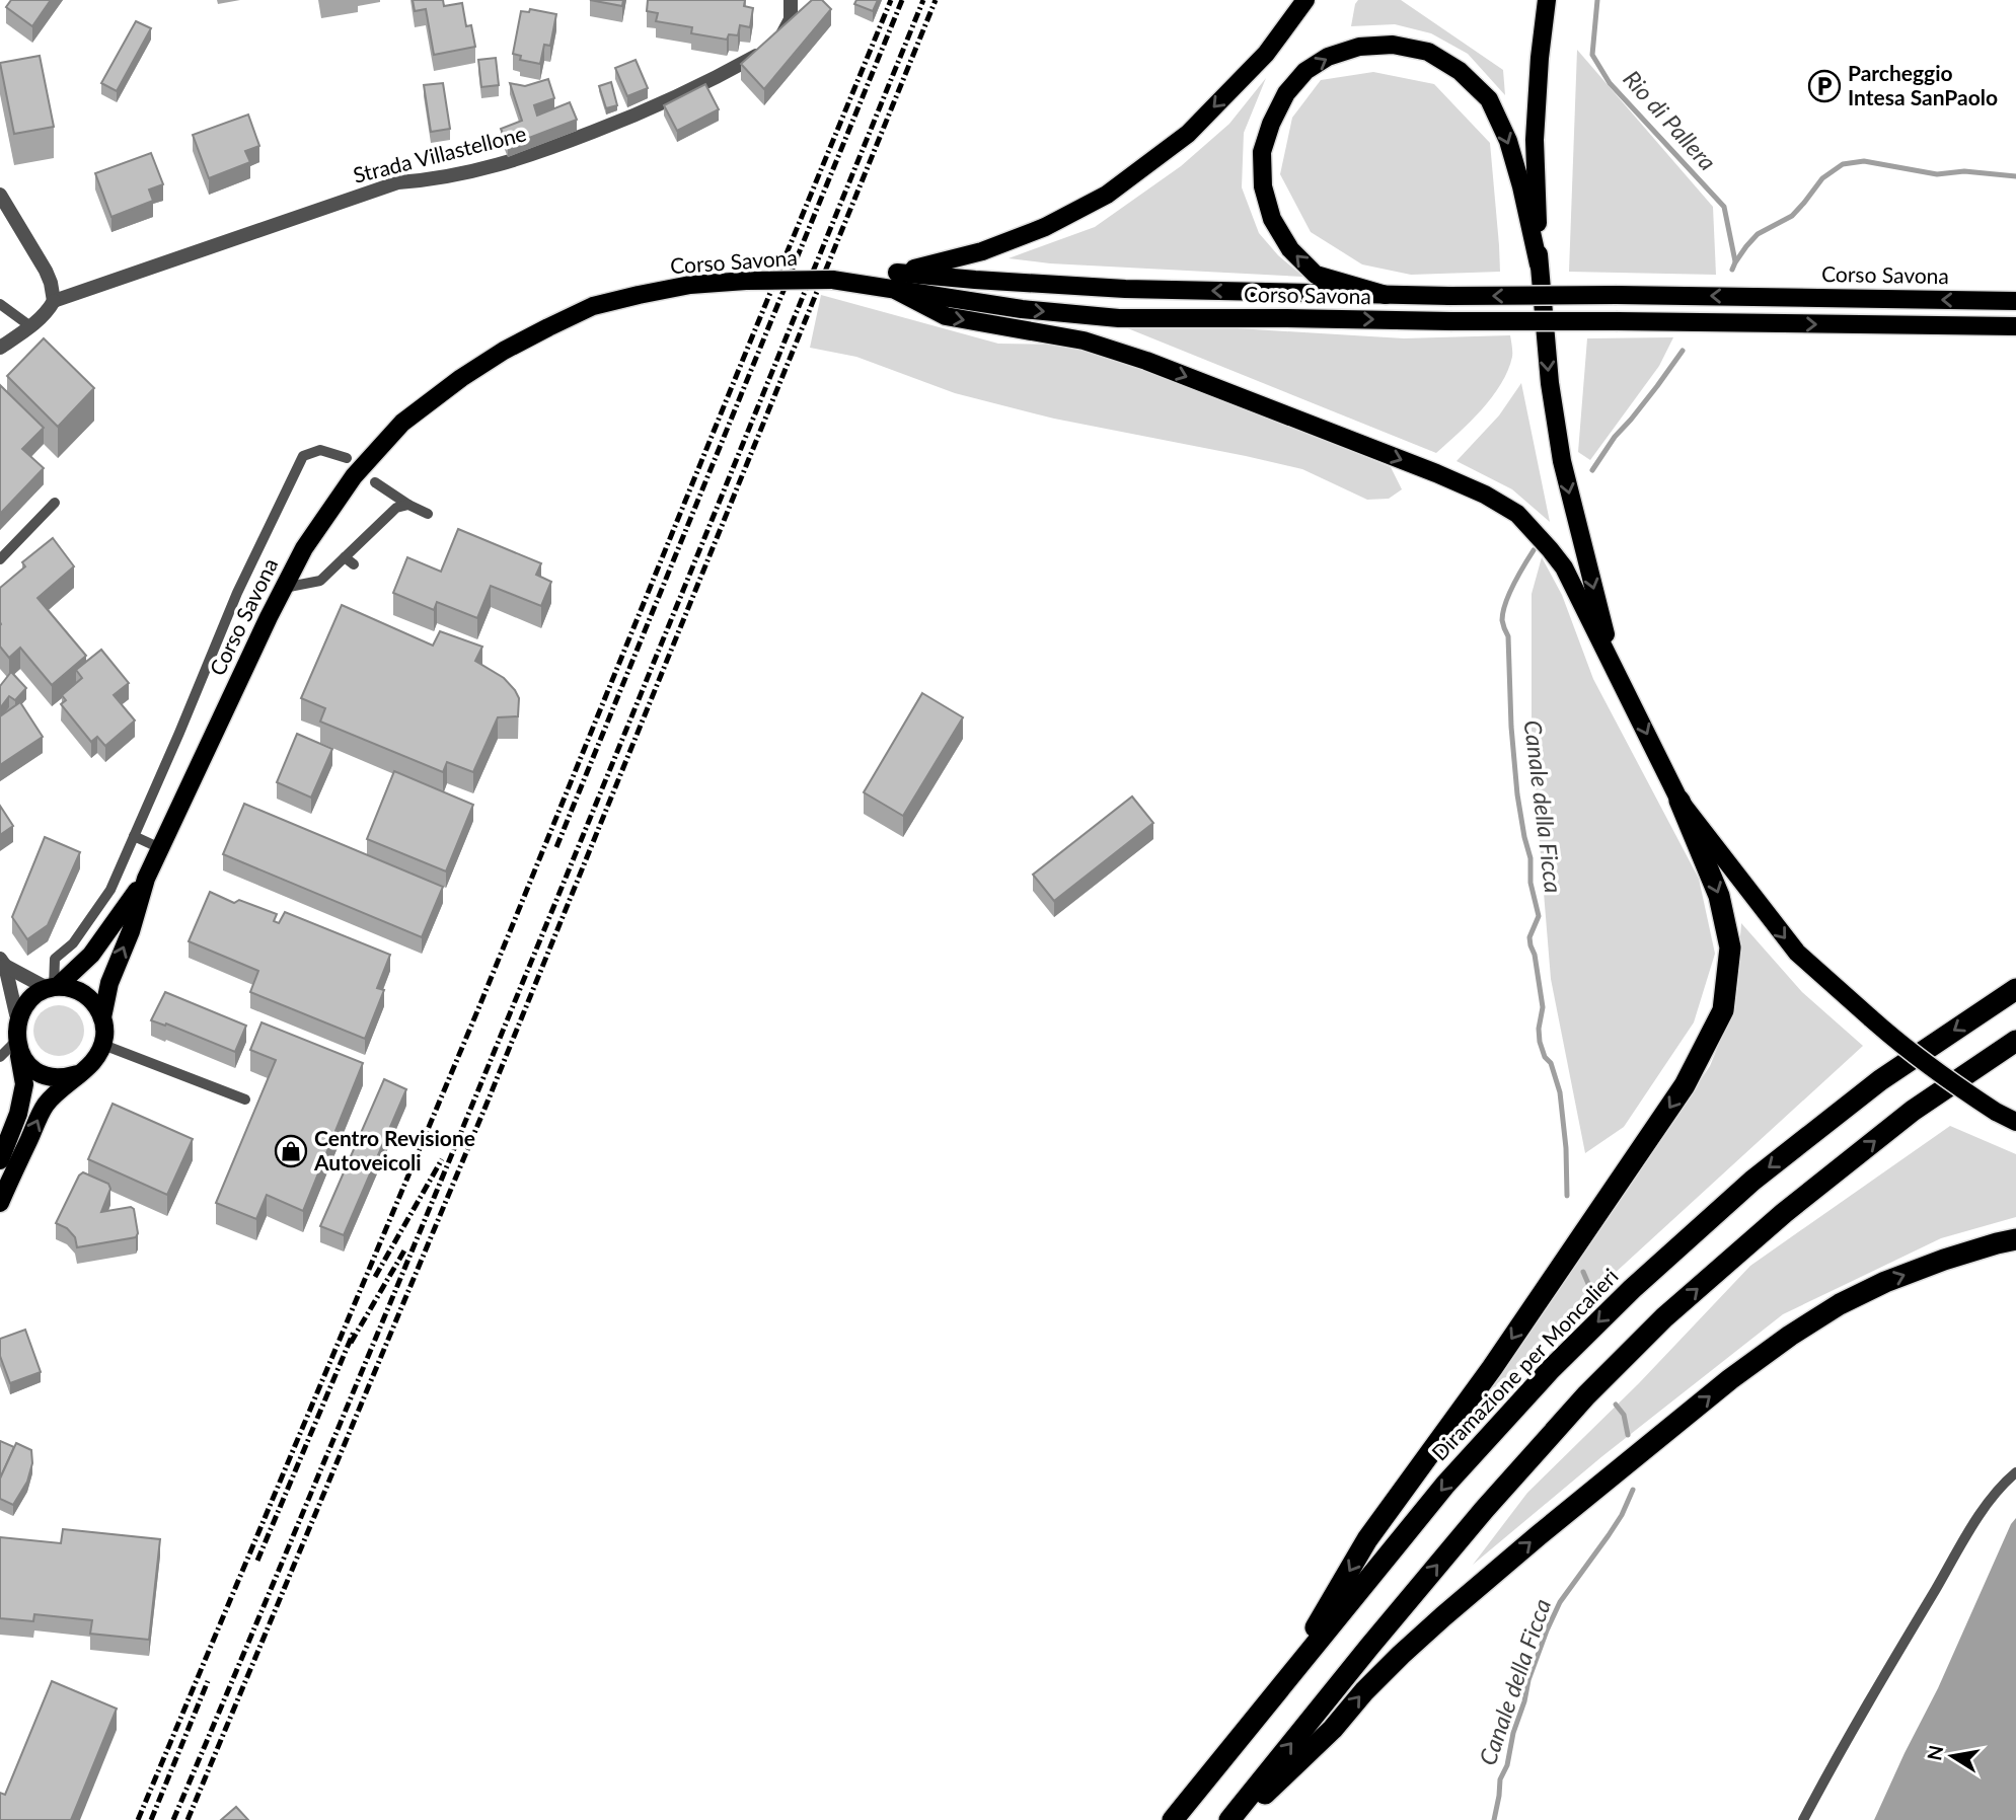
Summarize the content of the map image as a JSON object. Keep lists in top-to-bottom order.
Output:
{
  "streets": {
    "highway": ["Diramazione per Moncalieri"],
    "main road": ["Corso Savona"],
    "street": ["Strada Villastellone"]
  },
  "water": ["Rio di Pallera", "Canale della Ficca"],
  "places": {
    "parking": ["Parcheggio Intesa SanPaolo"],
    "shop": ["Centro Revisione Autoveicoli"]
  },
  "north": "left"
}
